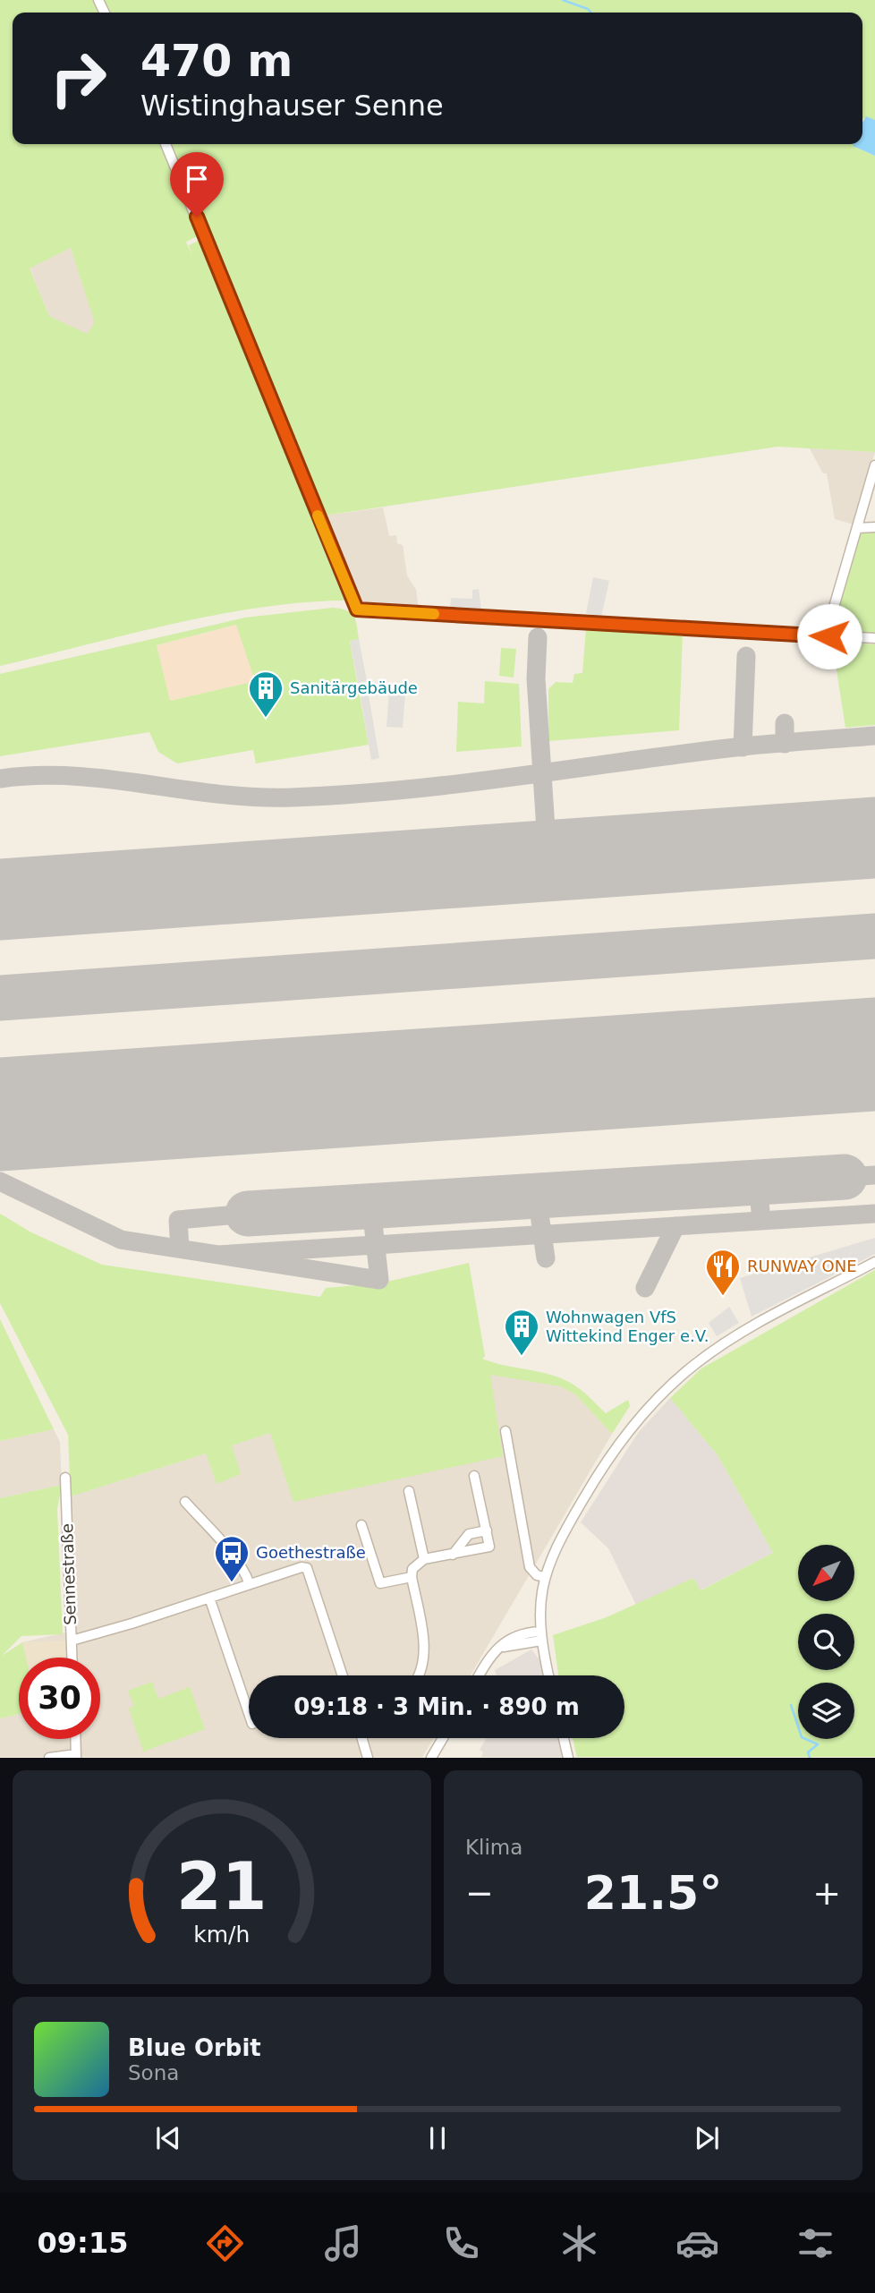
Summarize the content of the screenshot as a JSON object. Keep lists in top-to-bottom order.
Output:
{
  "streets": {
    "street": ["Sennestraße"]
  },
  "places": {
    "building": ["Sanitärgebäude", "Wohnwagen VfS Wittekind Enger e.V."],
    "restaurant": ["RUNWAY ONE"],
    "bus stop": ["Goethestraße"]
  },
  "north": "bottom left",
  "page": {
    "turn": ["470 m", "Wistinghauser Senne"],
    "limit": "30",
    "trip": "09:18 · 3 Min. · 890 m",
    "tile": "Klima",
    "heat": ["−", "21.5°", "+"],
    "song": ["Blue Orbit", "Sona"],
    "tabs": "09:15",
    "gauge": ["21", "km/h"]
  }
}
